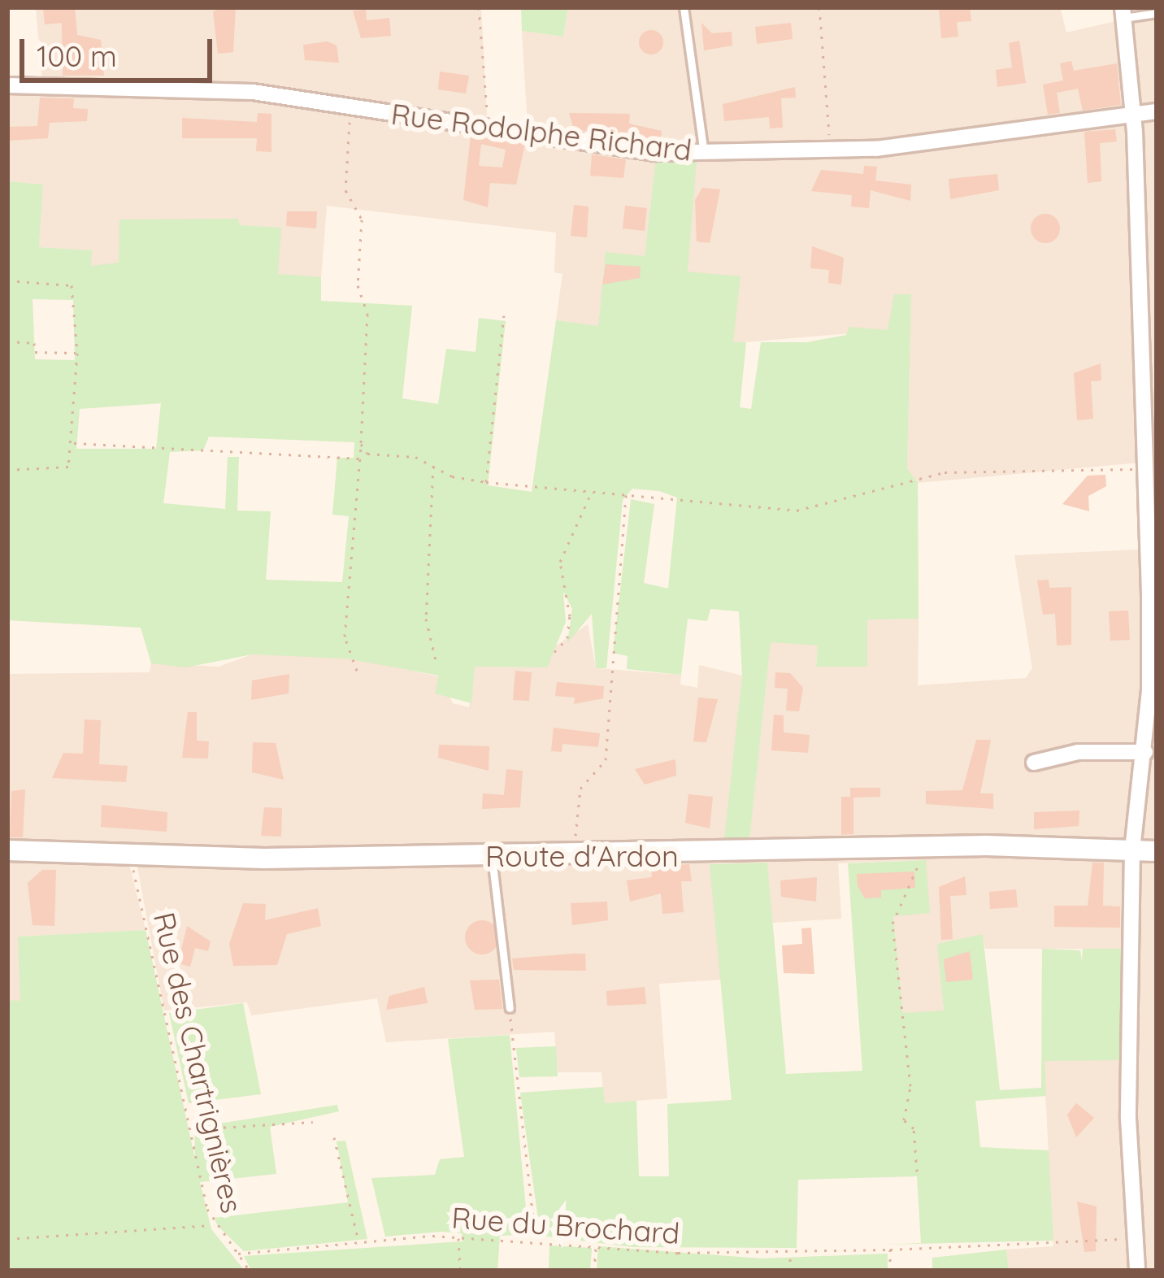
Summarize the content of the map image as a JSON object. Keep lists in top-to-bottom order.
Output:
{
  "streets": {
    "street": ["Rue Rodolphe Richard", "Route d'Ardon"],
    "path": ["Rue des Chartrignières", "Rue du Brochard"]
  },
  "crossings": [
    ["Route d'Ardon", "Rue des Chartrignières"],
    ["Rue des Chartrignières", "Rue du Brochard"]
  ],
  "scale_bar": "100 m"
}
